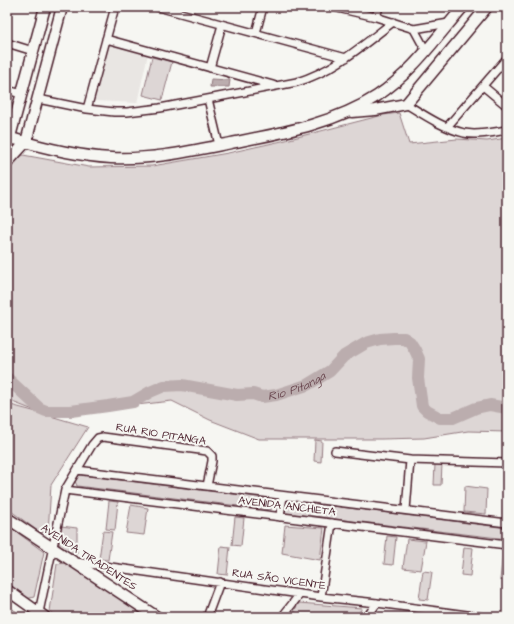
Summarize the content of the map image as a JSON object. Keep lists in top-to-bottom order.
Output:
{
  "streets": {
    "street": [
      "RUA RIO PITANGA",
      "AVENIDA ANCHIETA",
      "AVENIDA TIRADENTES",
      "RUA SÃO VICENTE"
    ]
  },
  "crossings": [
    ["RUA RIO PITANGA", "AVENIDA ANCHIETA"],
    ["AVENIDA TIRADENTES", "RUA SÃO VICENTE"]
  ],
  "water": ["Rio Pitanga"]
}
